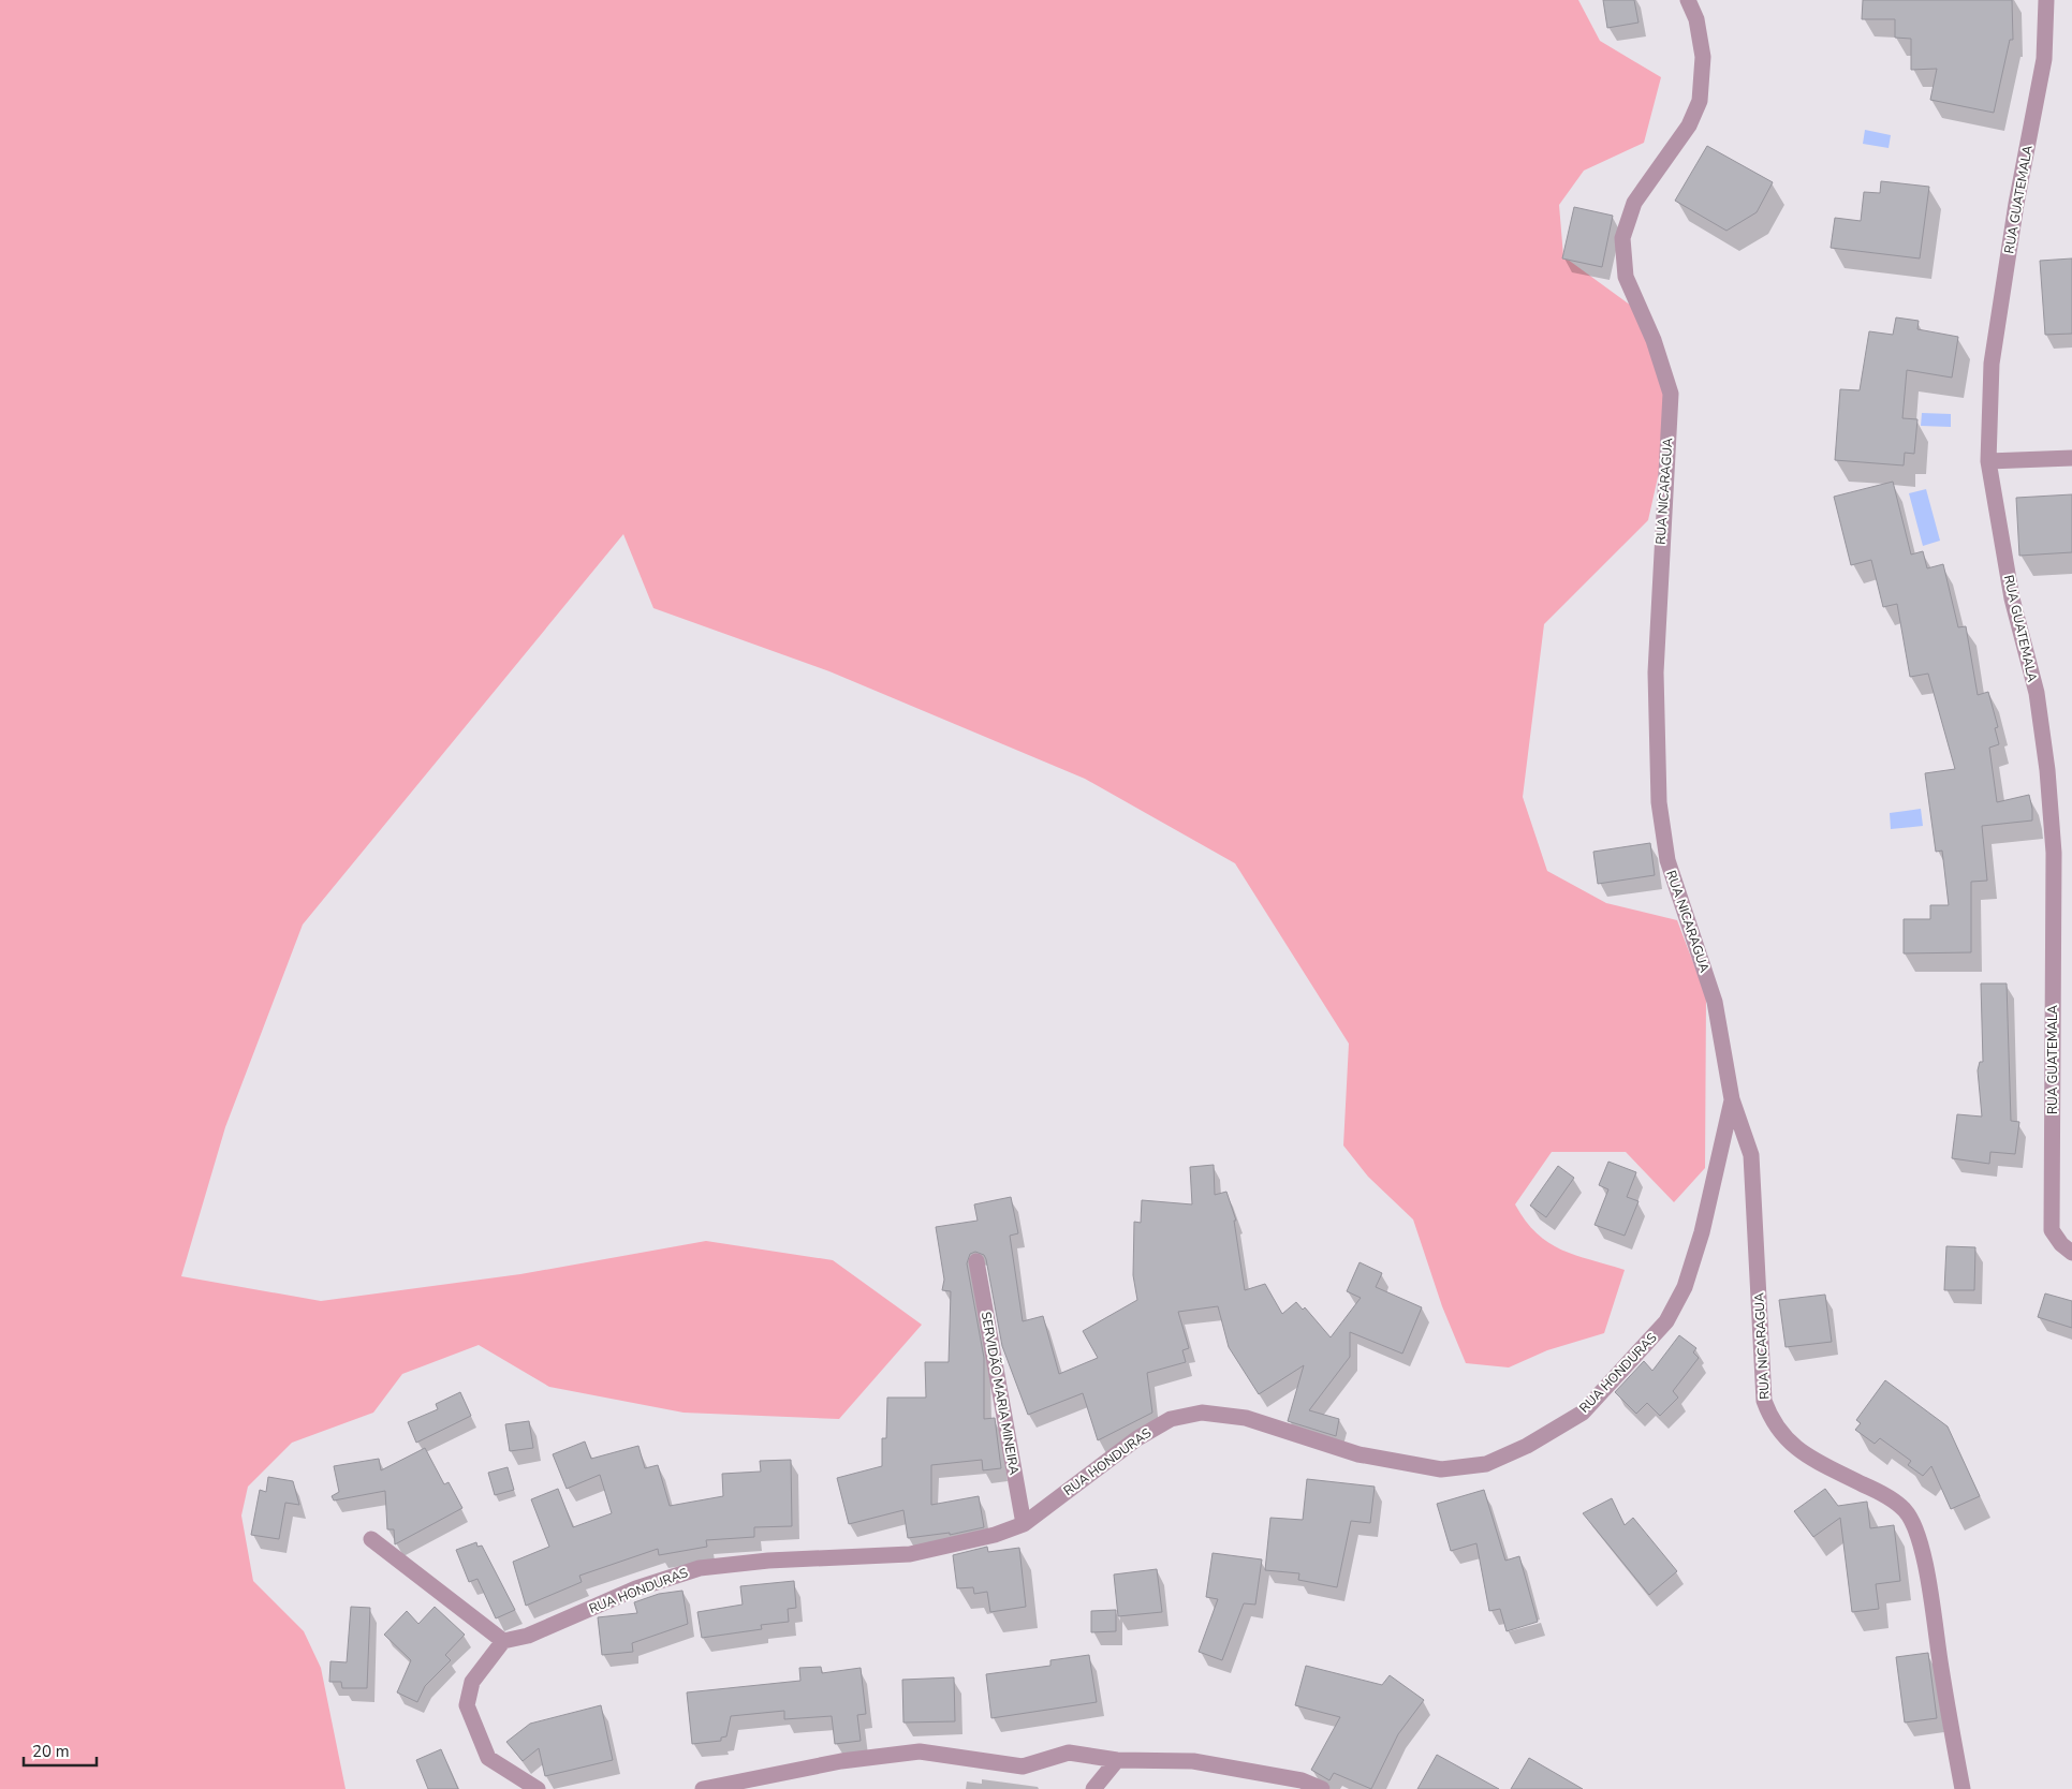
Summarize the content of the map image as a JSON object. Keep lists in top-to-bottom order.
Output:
{
  "streets": {
    "street": [
      "RUA GUATEMALA",
      "RUA NICARAGUA",
      "RUA HONDURAS",
      "SERVIDÃO MARIA MINEIRA"
    ]
  },
  "crossings": [
    ["RUA NICARAGUA", "RUA HONDURAS"],
    ["RUA HONDURAS", "SERVIDÃO MARIA MINEIRA"]
  ],
  "scale_bar": "20 m"
}
